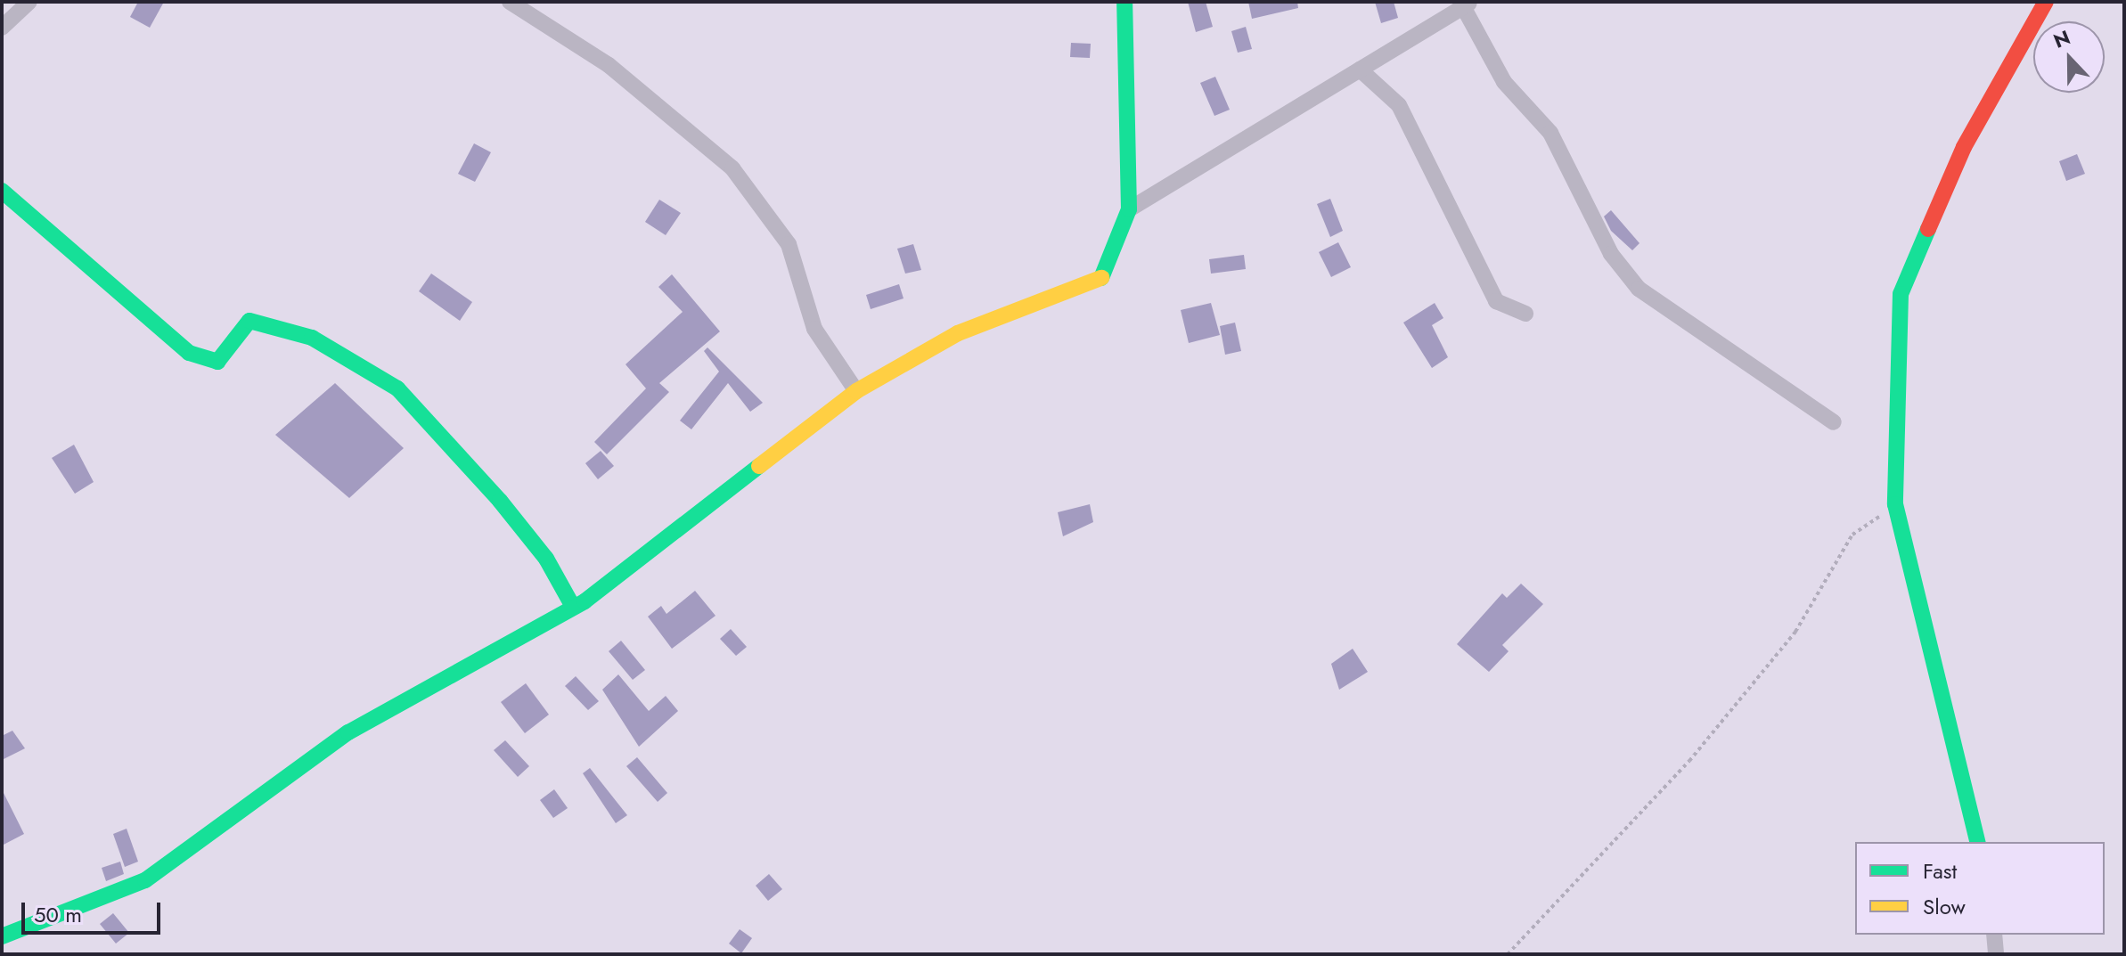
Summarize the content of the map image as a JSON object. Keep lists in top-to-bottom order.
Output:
{
  "legend": ["Fast", "Slow"],
  "scale_bar": "50 m",
  "north": "top"
}
